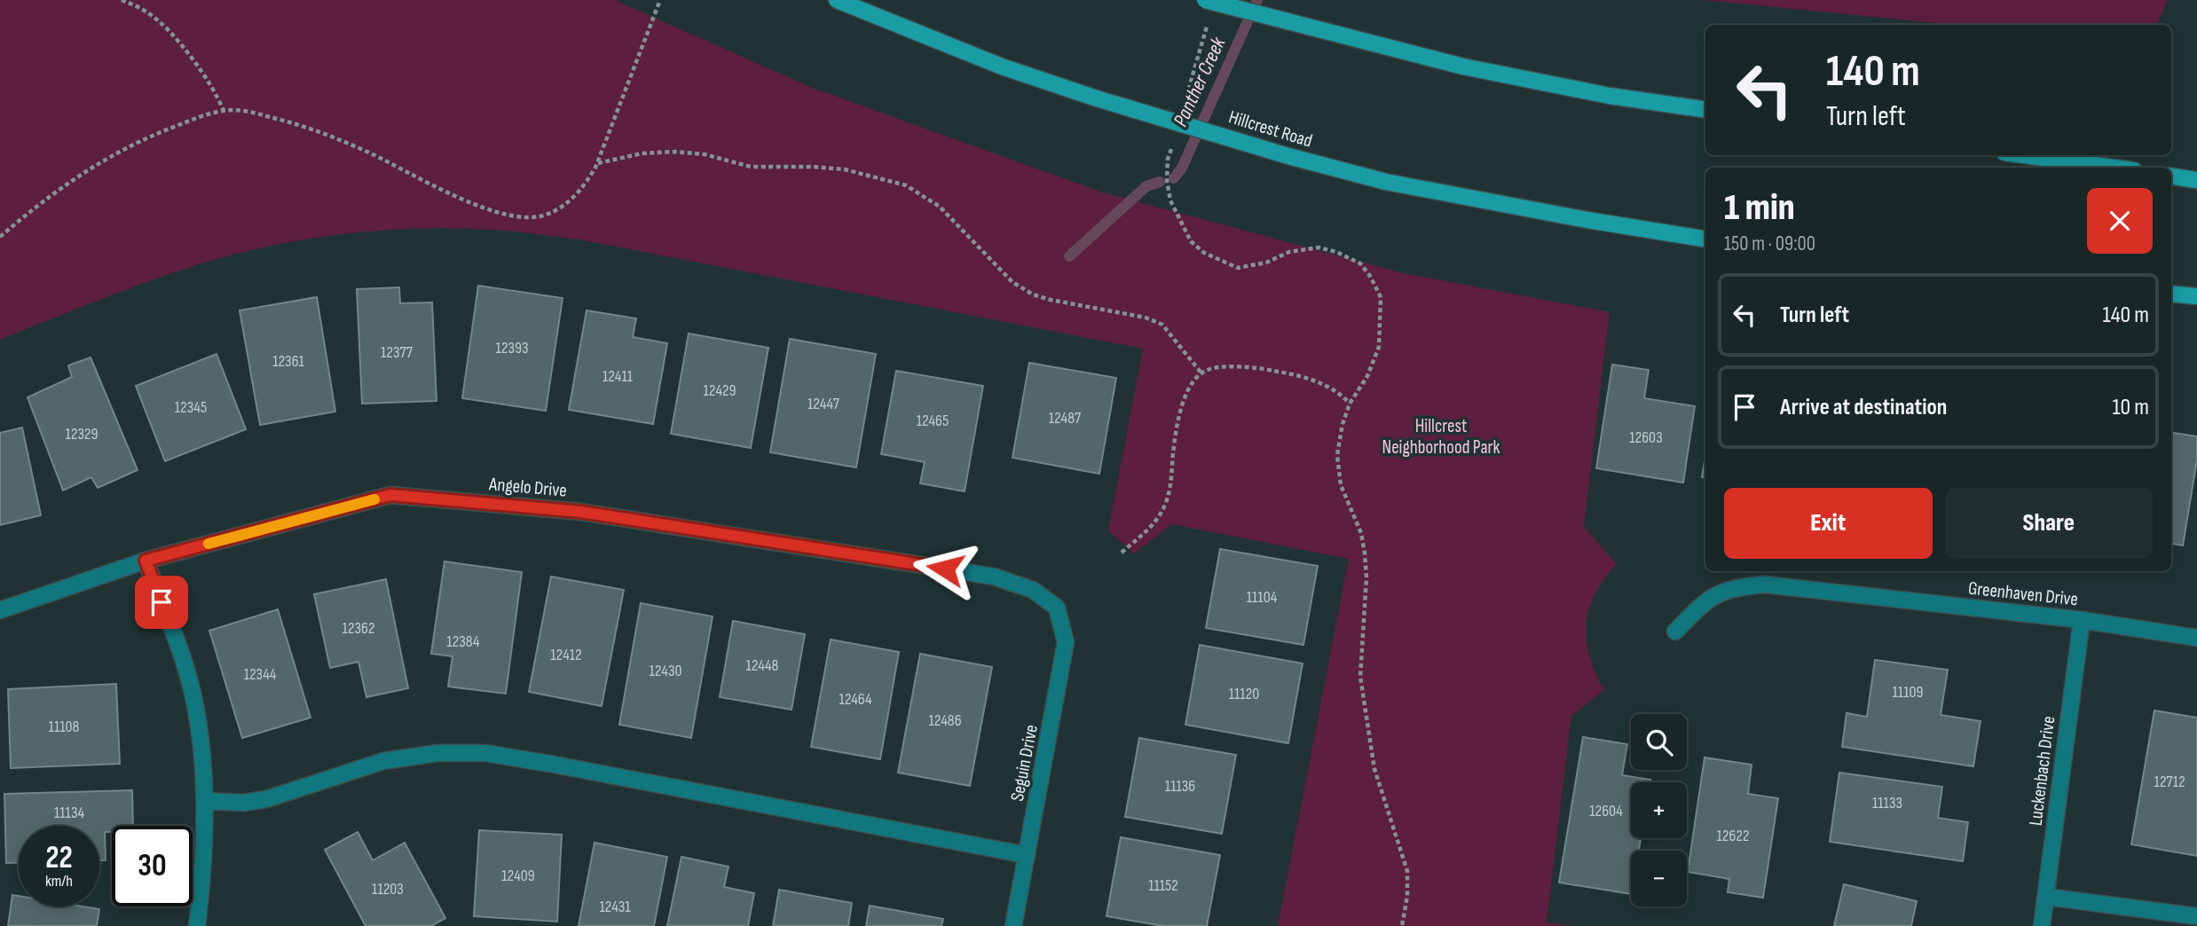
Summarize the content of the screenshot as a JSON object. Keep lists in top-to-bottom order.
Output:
{
  "streets": {
    "main road": ["Hillcrest Road"],
    "street": [
      "Angelo Drive",
      "Greenhaven Drive",
      "Seguin Drive",
      "Luckenbach Drive"
    ]
  },
  "crossings": [
    ["Angelo Drive", "Seguin Drive"],
    ["Greenhaven Drive", "Luckenbach Drive"]
  ],
  "water": ["Panther Creek"],
  "parks": ["Hillcrest Neighborhood Park"],
  "house_numbers": [
    "12393",
    "12377",
    "12361",
    "12411",
    "12429",
    "12447",
    "12345",
    "12487",
    "12465",
    "12329",
    "12603",
    "11104",
    "12362",
    "12384",
    "12412",
    "12448",
    "12430",
    "12344",
    "11109",
    "11120",
    "12464",
    "12486",
    "11108",
    "12712",
    "11136",
    "11133",
    "12604",
    "11134",
    "12622",
    "12409",
    "11152",
    "11203",
    "12431"
  ],
  "page": {
    "turn": ["140 m", "Turn left"],
    "heading": ["1 min", "150 m · 09:00"],
    "list": [
      {
        "name": "Turn left",
        "value": "140 m"
      },
      {
        "name": "Arrive at destination",
        "value": "10 m"
      }
    ],
    "buttons": ["Exit", "Share"],
    "map_buttons": ["+", "−"],
    "speed": "22 km/h",
    "limit": "30"
  }
}
